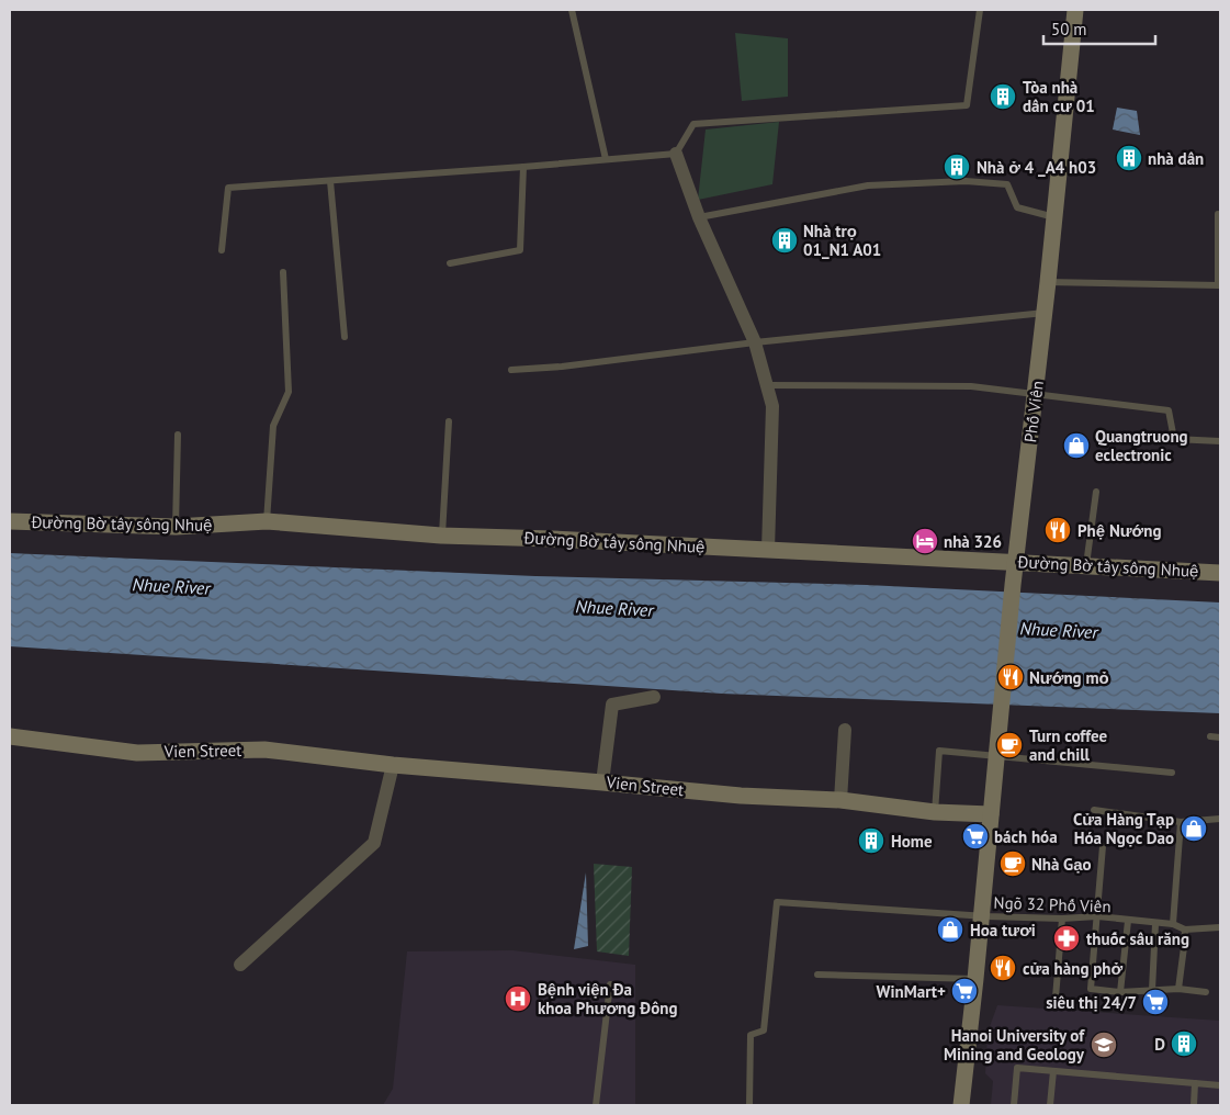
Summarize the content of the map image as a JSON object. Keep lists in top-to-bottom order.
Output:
{
  "streets": {
    "street": ["Phố Viên", "Đường Bờ tây sông Nhuệ", "Vien Street"],
    "lane": ["Ngõ 32 Phố Viên"]
  },
  "crossings": [
    ["Phố Viên", "Đường Bờ tây sông Nhuệ"],
    ["Phố Viên", "Vien Street"]
  ],
  "water": ["Nhue River"],
  "places": {
    "building": [
      "Tòa nhà dân cư 01",
      "nhà dân",
      "Nhà ở 4 _A4 h03",
      "Nhà trọ 01_N1 A01",
      "Home",
      "D"
    ],
    "shop": ["Quangtruong eclectronic", "Cửa Hàng Tạp Hóa Ngọc Dao", "Hoa tươi"],
    "restaurant": ["Phệ Nướng", "Nướng mỏ", "cửa hàng phở"],
    "hotel": ["nhà 326"],
    "cafe": ["Turn coffee and chill", "Nhà Gạo"],
    "supermarket": ["bách hóa", "WinMart+", "siêu thị 24/7"],
    "pharmacy": ["thuốc sâu răng"],
    "hospital": ["Bệnh viện Đa khoa Phương Đông"],
    "school or university": ["Hanoi University of Mining and Geology"]
  },
  "scale_bar": "50 m"
}
